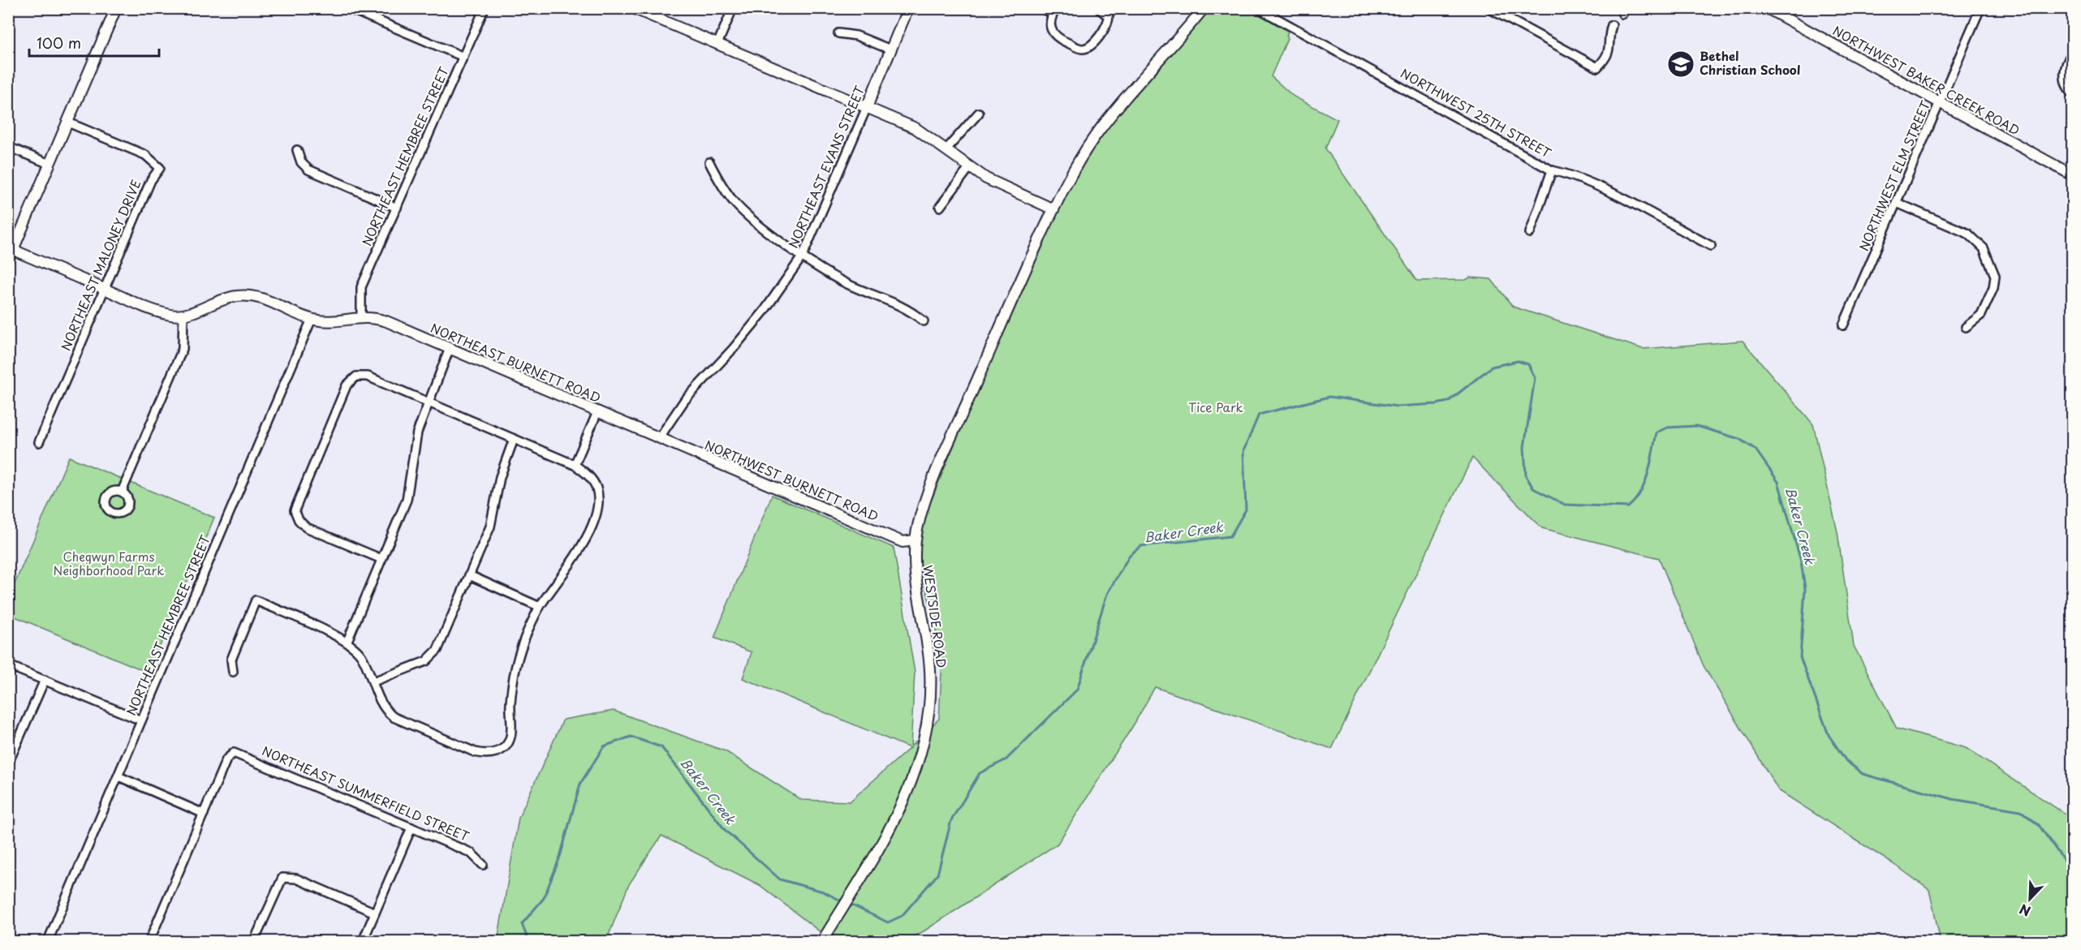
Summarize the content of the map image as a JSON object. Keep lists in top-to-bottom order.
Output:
{
  "streets": {
    "street": [
      "NORTHWEST BAKER CREEK ROAD",
      "NORTHWEST 25TH STREET",
      "NORTHEAST HEMBREE STREET",
      "NORTHEAST EVANS STREET",
      "NORTHWEST ELM STREET",
      "NORTHEAST MALONEY DRIVE",
      "NORTHEAST BURNETT ROAD",
      "NORTHWEST BURNETT ROAD",
      "WESTSIDE ROAD",
      "NORTHEAST SUMMERFIELD STREET"
    ]
  },
  "crossings": [
    ["NORTHWEST BAKER CREEK ROAD", "NORTHWEST ELM STREET"],
    ["NORTHEAST HEMBREE STREET", "NORTHEAST BURNETT ROAD"],
    ["NORTHEAST EVANS STREET", "NORTHEAST BURNETT ROAD"],
    ["NORTHEAST EVANS STREET", "NORTHWEST BURNETT ROAD"],
    ["NORTHEAST BURNETT ROAD", "NORTHWEST BURNETT ROAD"],
    ["NORTHWEST BURNETT ROAD", "WESTSIDE ROAD"]
  ],
  "water": ["Baker Creek"],
  "parks": ["Tice Park", "Chegwyn Farms Neighborhood Park"],
  "places": {
    "school or university": ["Bethel Christian School"]
  },
  "scale_bar": "100 m",
  "north": "bottom left"
}
